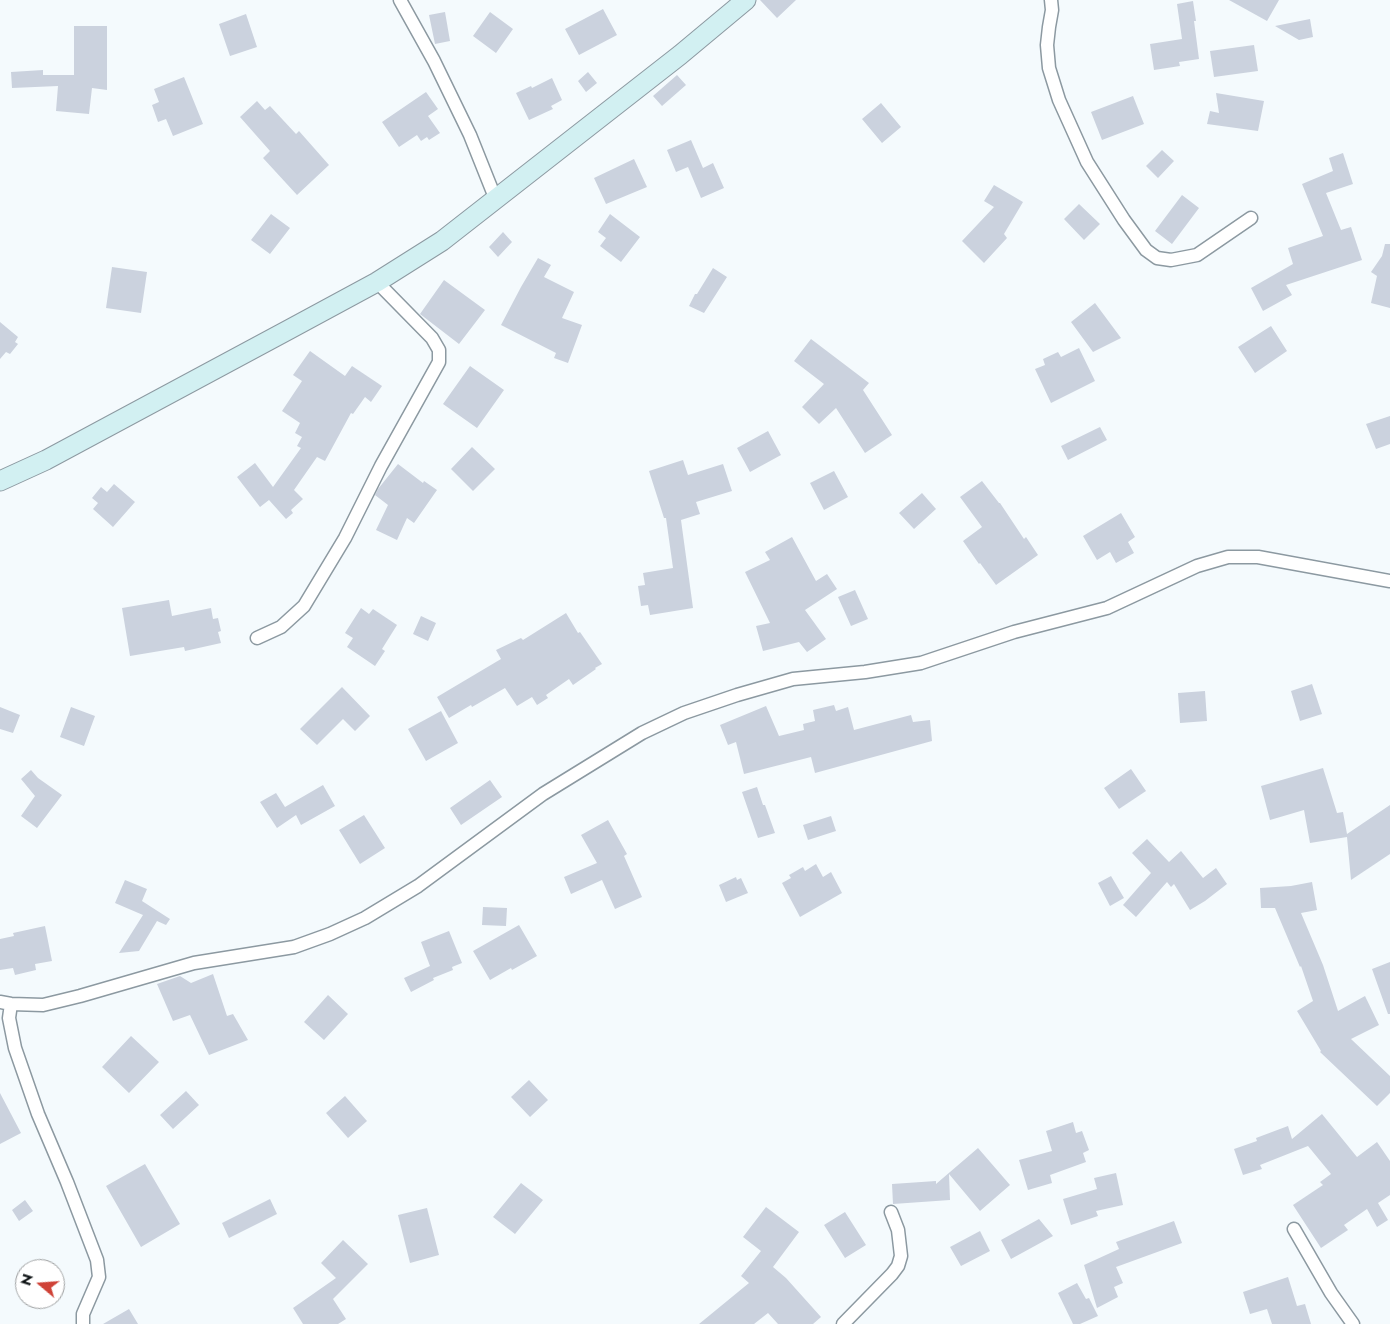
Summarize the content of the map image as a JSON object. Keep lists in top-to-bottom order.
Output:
{
  "north": "left"
}
